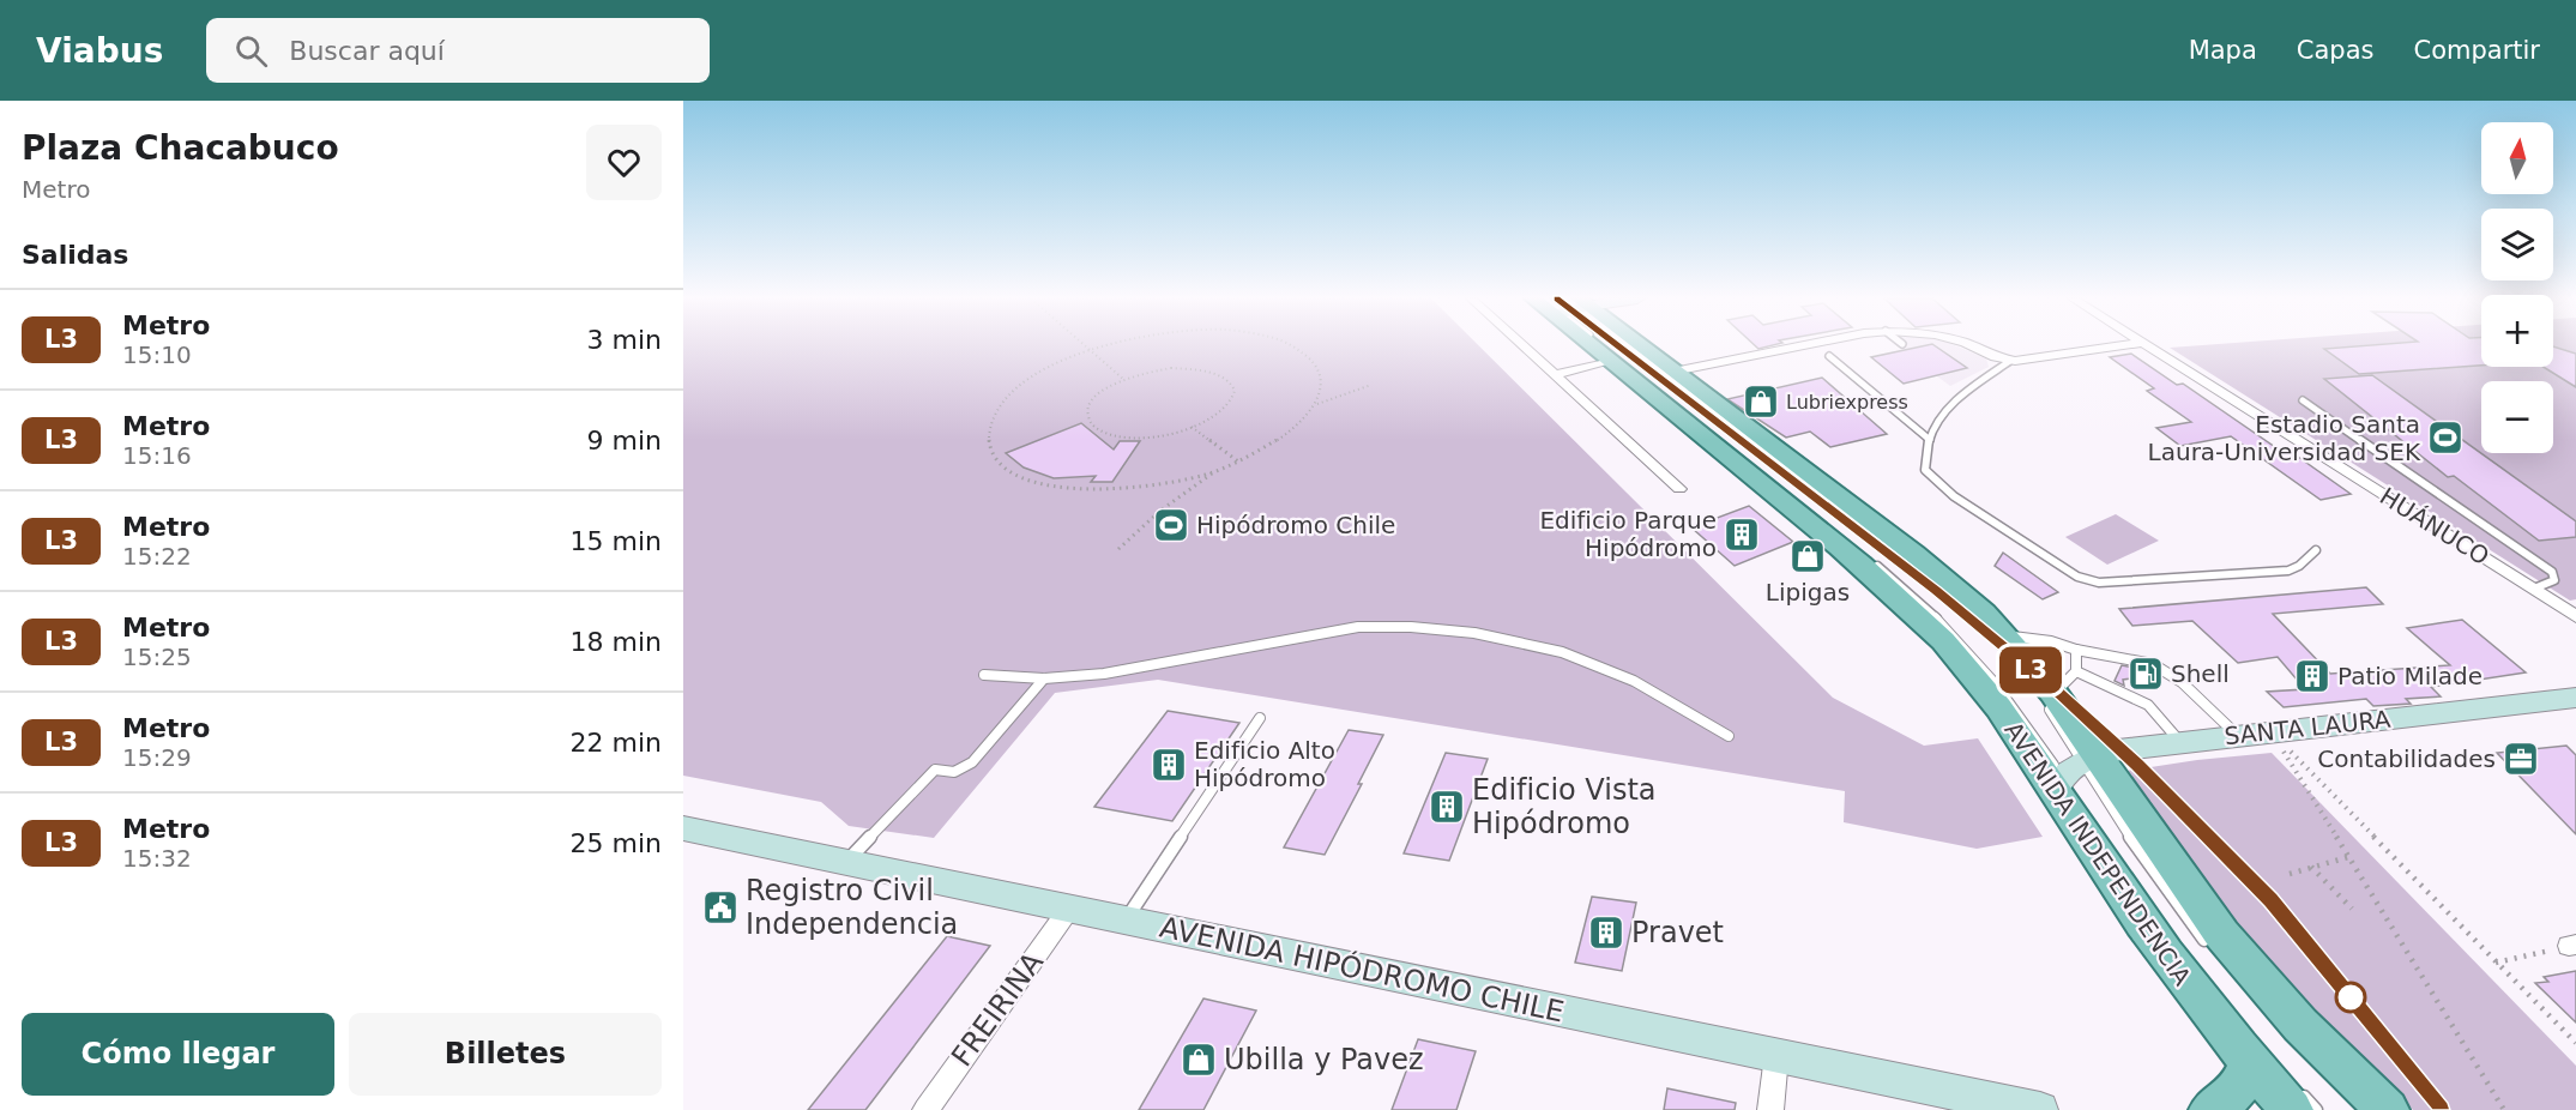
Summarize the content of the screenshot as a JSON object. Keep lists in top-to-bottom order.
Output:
{
  "streets": {
    "main road": ["AVENIDA INDEPENDENCIA"],
    "street": [
      "HUÁNUCO",
      "SANTA LAURA",
      "AVENIDA HIPÓDROMO CHILE",
      "FREIRINA"
    ]
  },
  "crossings": [
    ["SANTA LAURA", "AVENIDA INDEPENDENCIA"],
    ["AVENIDA HIPÓDROMO CHILE", "FREIRINA"]
  ],
  "places": {
    "shop": ["Lubriexpress", "Lipigas", "Ubilla y Pavez"],
    "sports": ["Estadio Santa Laura-Universidad SEK", "Hipódromo Chile"],
    "building": [
      "Edificio Parque Hipódromo",
      "Patio Milade",
      "Edificio Alto Hipódromo",
      "Edificio Vista Hipódromo",
      "Pravet"
    ],
    "fuel station": ["Shell"],
    "office": ["Contabilidades"],
    "public building": ["Registro Civil Independencia"]
  },
  "lines": ["metro line L3"],
  "north": "top",
  "page": {
    "header": "Viabus",
    "search": "Buscar aquí",
    "nav": ["Mapa", "Capas", "Compartir"],
    "heading": [
      ["Plaza Chacabuco", "Metro"],
      "Salidas"
    ],
    "on_map": "L3",
    "map_buttons": ["+", "−"],
    "list": [
      {
        "mark": "L3",
        "name": "Metro",
        "note": "15:10",
        "value": "3 min"
      },
      {
        "mark": "L3",
        "name": "Metro",
        "note": "15:16",
        "value": "9 min"
      },
      {
        "mark": "L3",
        "name": "Metro",
        "note": "15:22",
        "value": "15 min"
      },
      {
        "mark": "L3",
        "name": "Metro",
        "note": "15:25",
        "value": "18 min"
      },
      {
        "mark": "L3",
        "name": "Metro",
        "note": "15:29",
        "value": "22 min"
      },
      {
        "mark": "L3",
        "name": "Metro",
        "note": "15:32",
        "value": "25 min"
      }
    ],
    "buttons": ["Cómo llegar", "Billetes"]
  }
}
